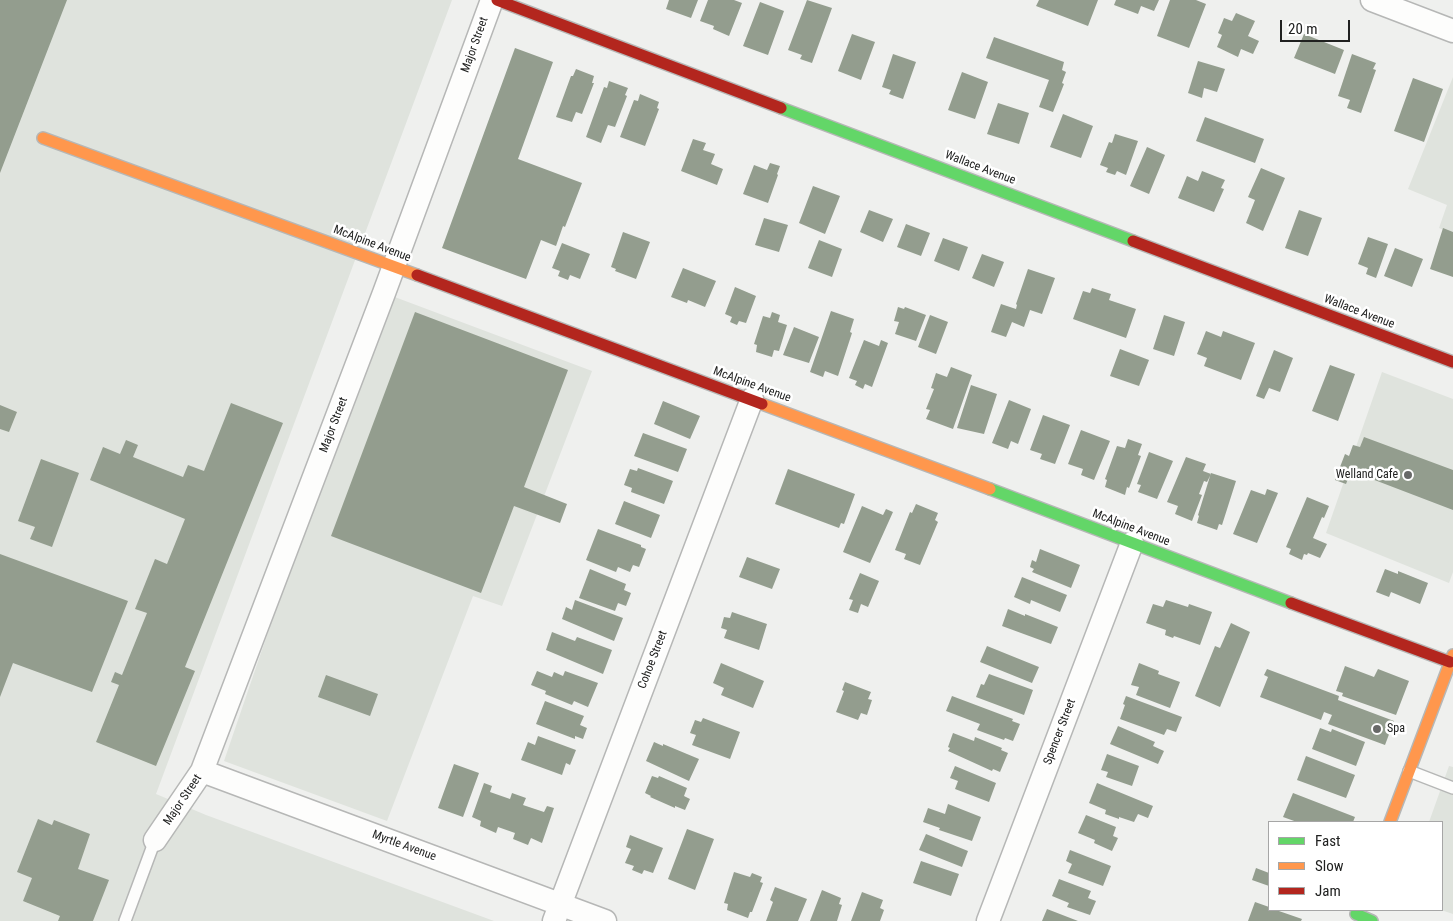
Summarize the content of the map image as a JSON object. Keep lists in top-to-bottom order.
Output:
{
  "streets": {
    "street": [
      "Major Street",
      "Wallace Avenue",
      "McAlpine Avenue",
      "Cohoe Street",
      "Spencer Street",
      "Myrtle Avenue"
    ]
  },
  "crossings": [
    ["Major Street", "McAlpine Avenue"],
    ["Major Street", "Myrtle Avenue"],
    ["McAlpine Avenue", "Cohoe Street"],
    ["McAlpine Avenue", "Spencer Street"],
    ["Cohoe Street", "Myrtle Avenue"]
  ],
  "places": ["Welland Cafe", "Spa"],
  "legend": ["Fast", "Slow", "Jam"],
  "scale_bar": "20 m"
}
